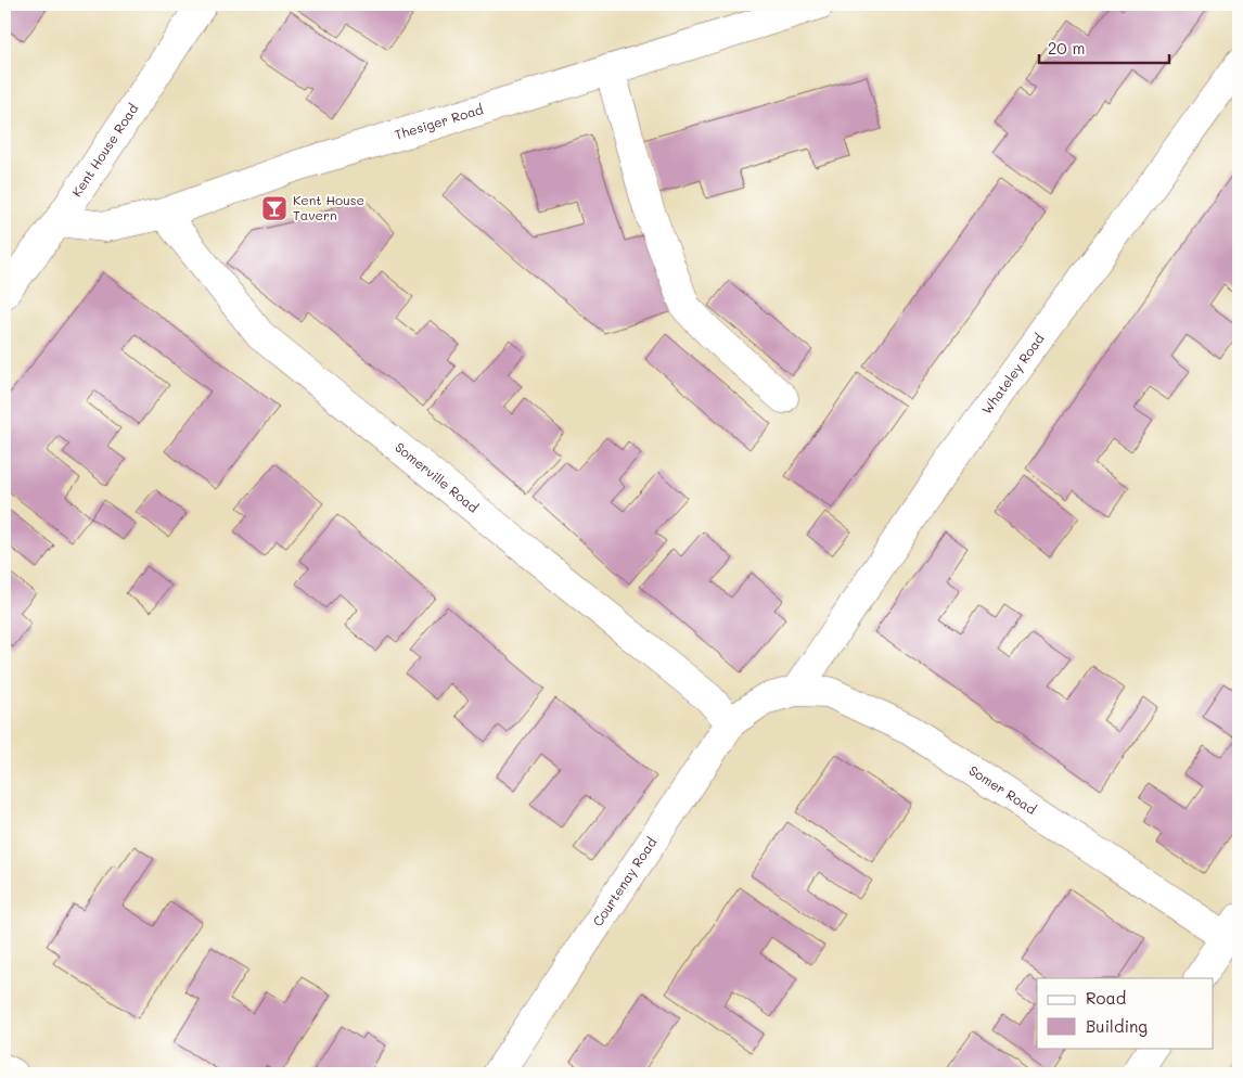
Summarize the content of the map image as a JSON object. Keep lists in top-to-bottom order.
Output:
{
  "streets": {
    "street": [
      "Thesiger Road",
      "Kent House Road",
      "Whateley Road",
      "Somerville Road",
      "Somer Road",
      "Courtenay Road"
    ]
  },
  "crossings": [
    ["Thesiger Road", "Kent House Road"],
    ["Thesiger Road", "Somerville Road"],
    ["Whateley Road", "Somer Road"],
    ["Somerville Road", "Courtenay Road"],
    ["Somer Road", "Courtenay Road"]
  ],
  "places": {
    "bar": ["Kent House Tavern"]
  },
  "legend": ["Road", "Building"],
  "scale_bar": "20 m"
}
